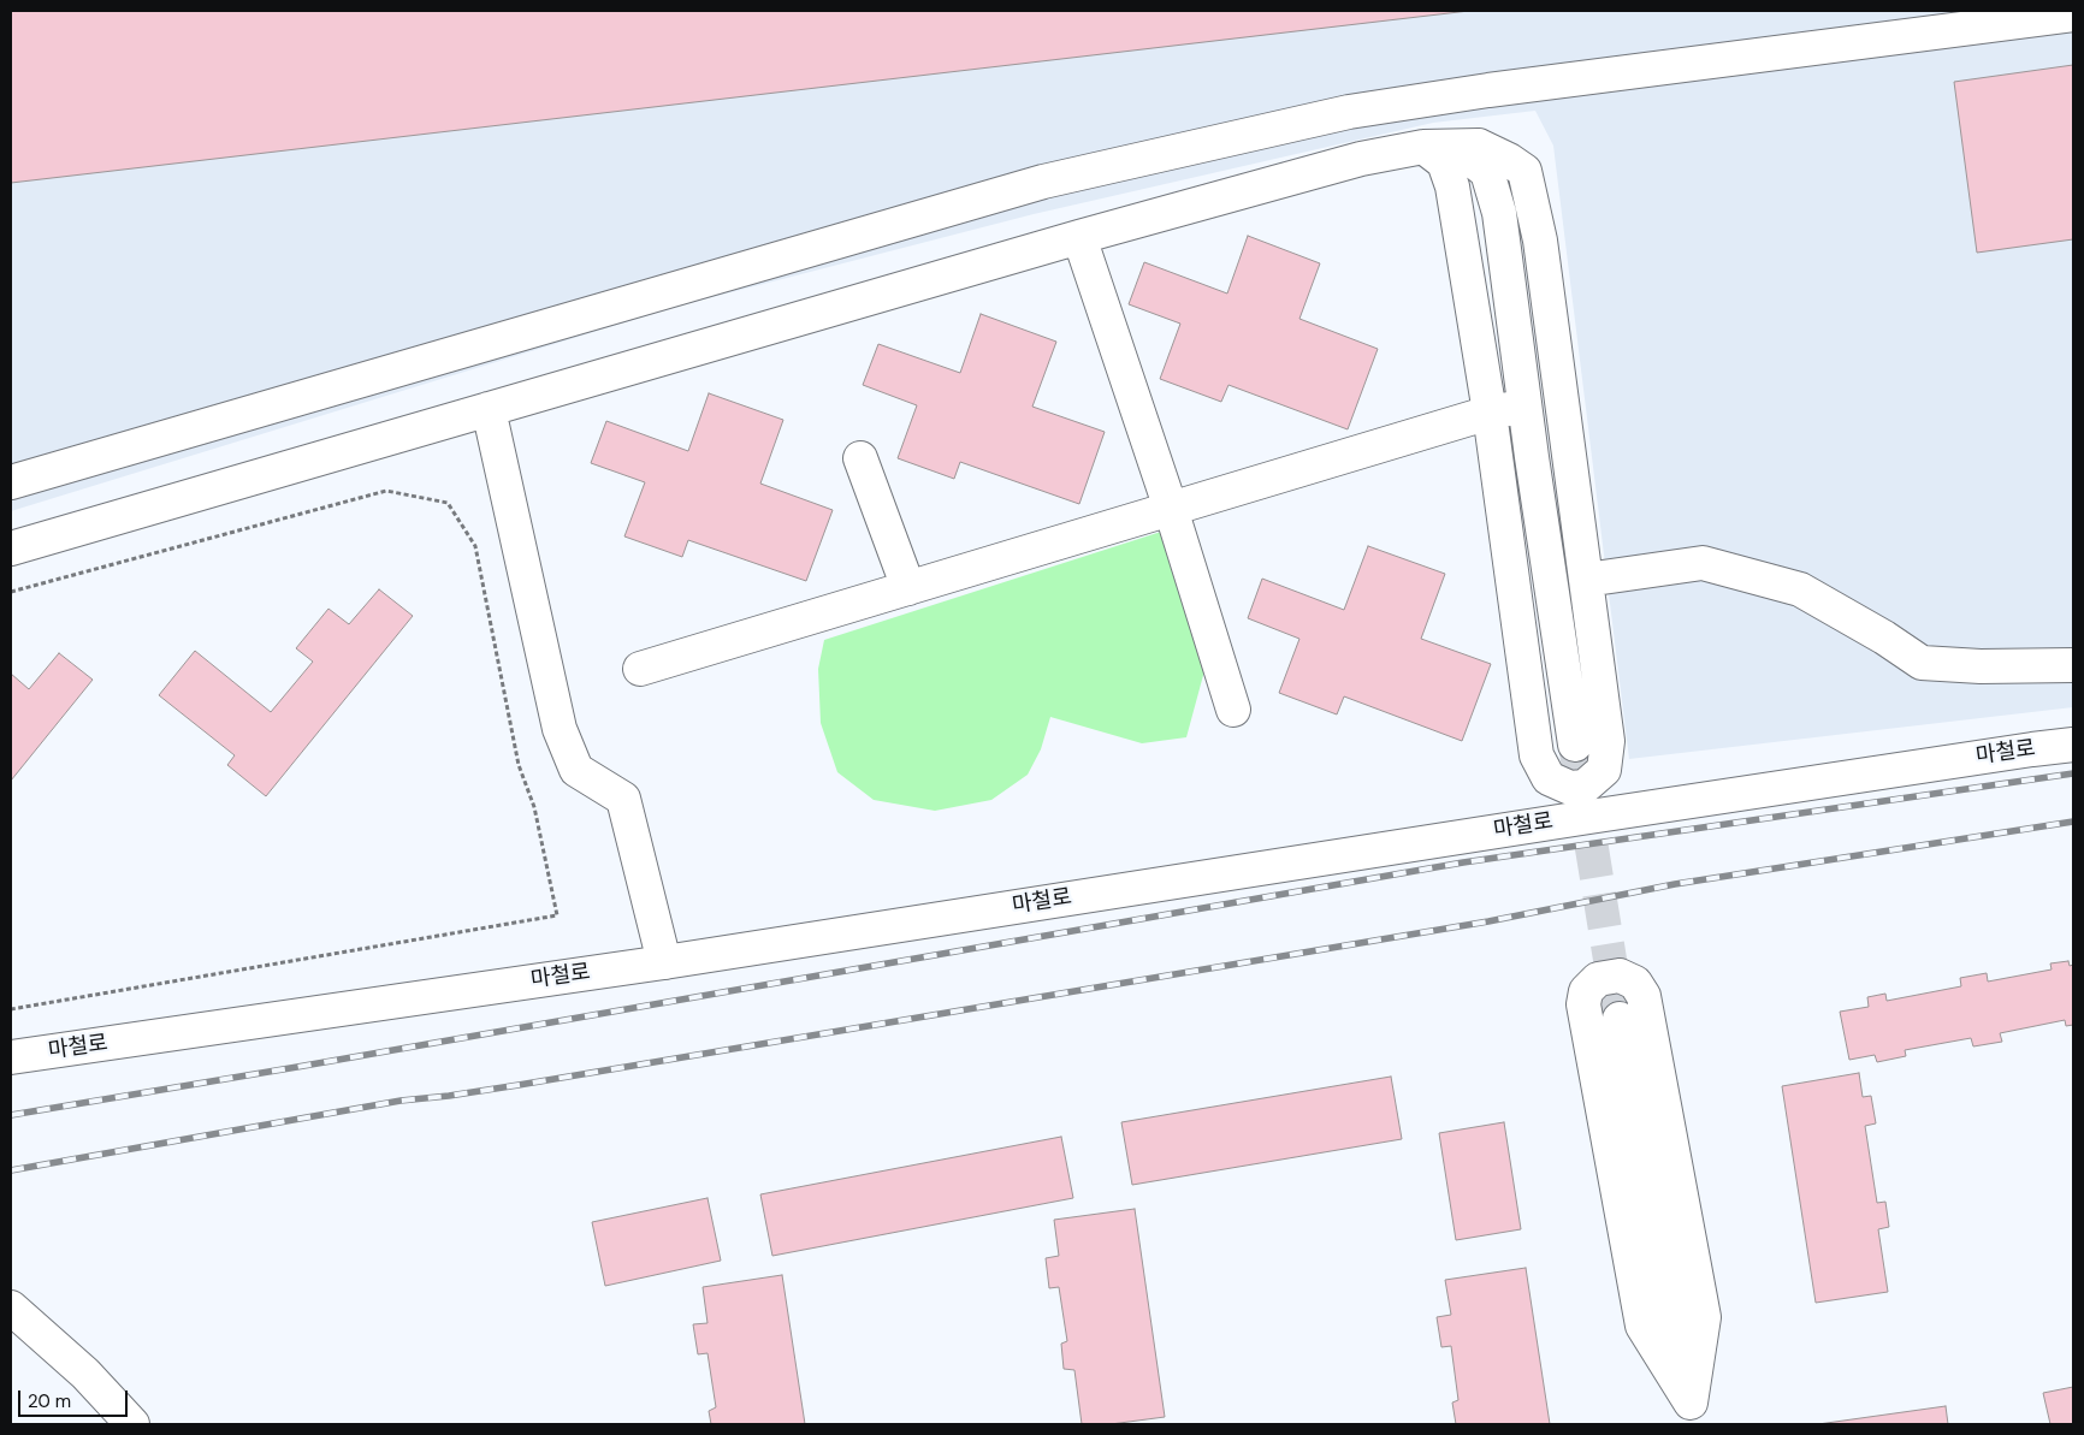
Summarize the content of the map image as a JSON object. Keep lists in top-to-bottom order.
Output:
{
  "streets": {
    "street": ["마철로"]
  },
  "scale_bar": "20 m"
}
